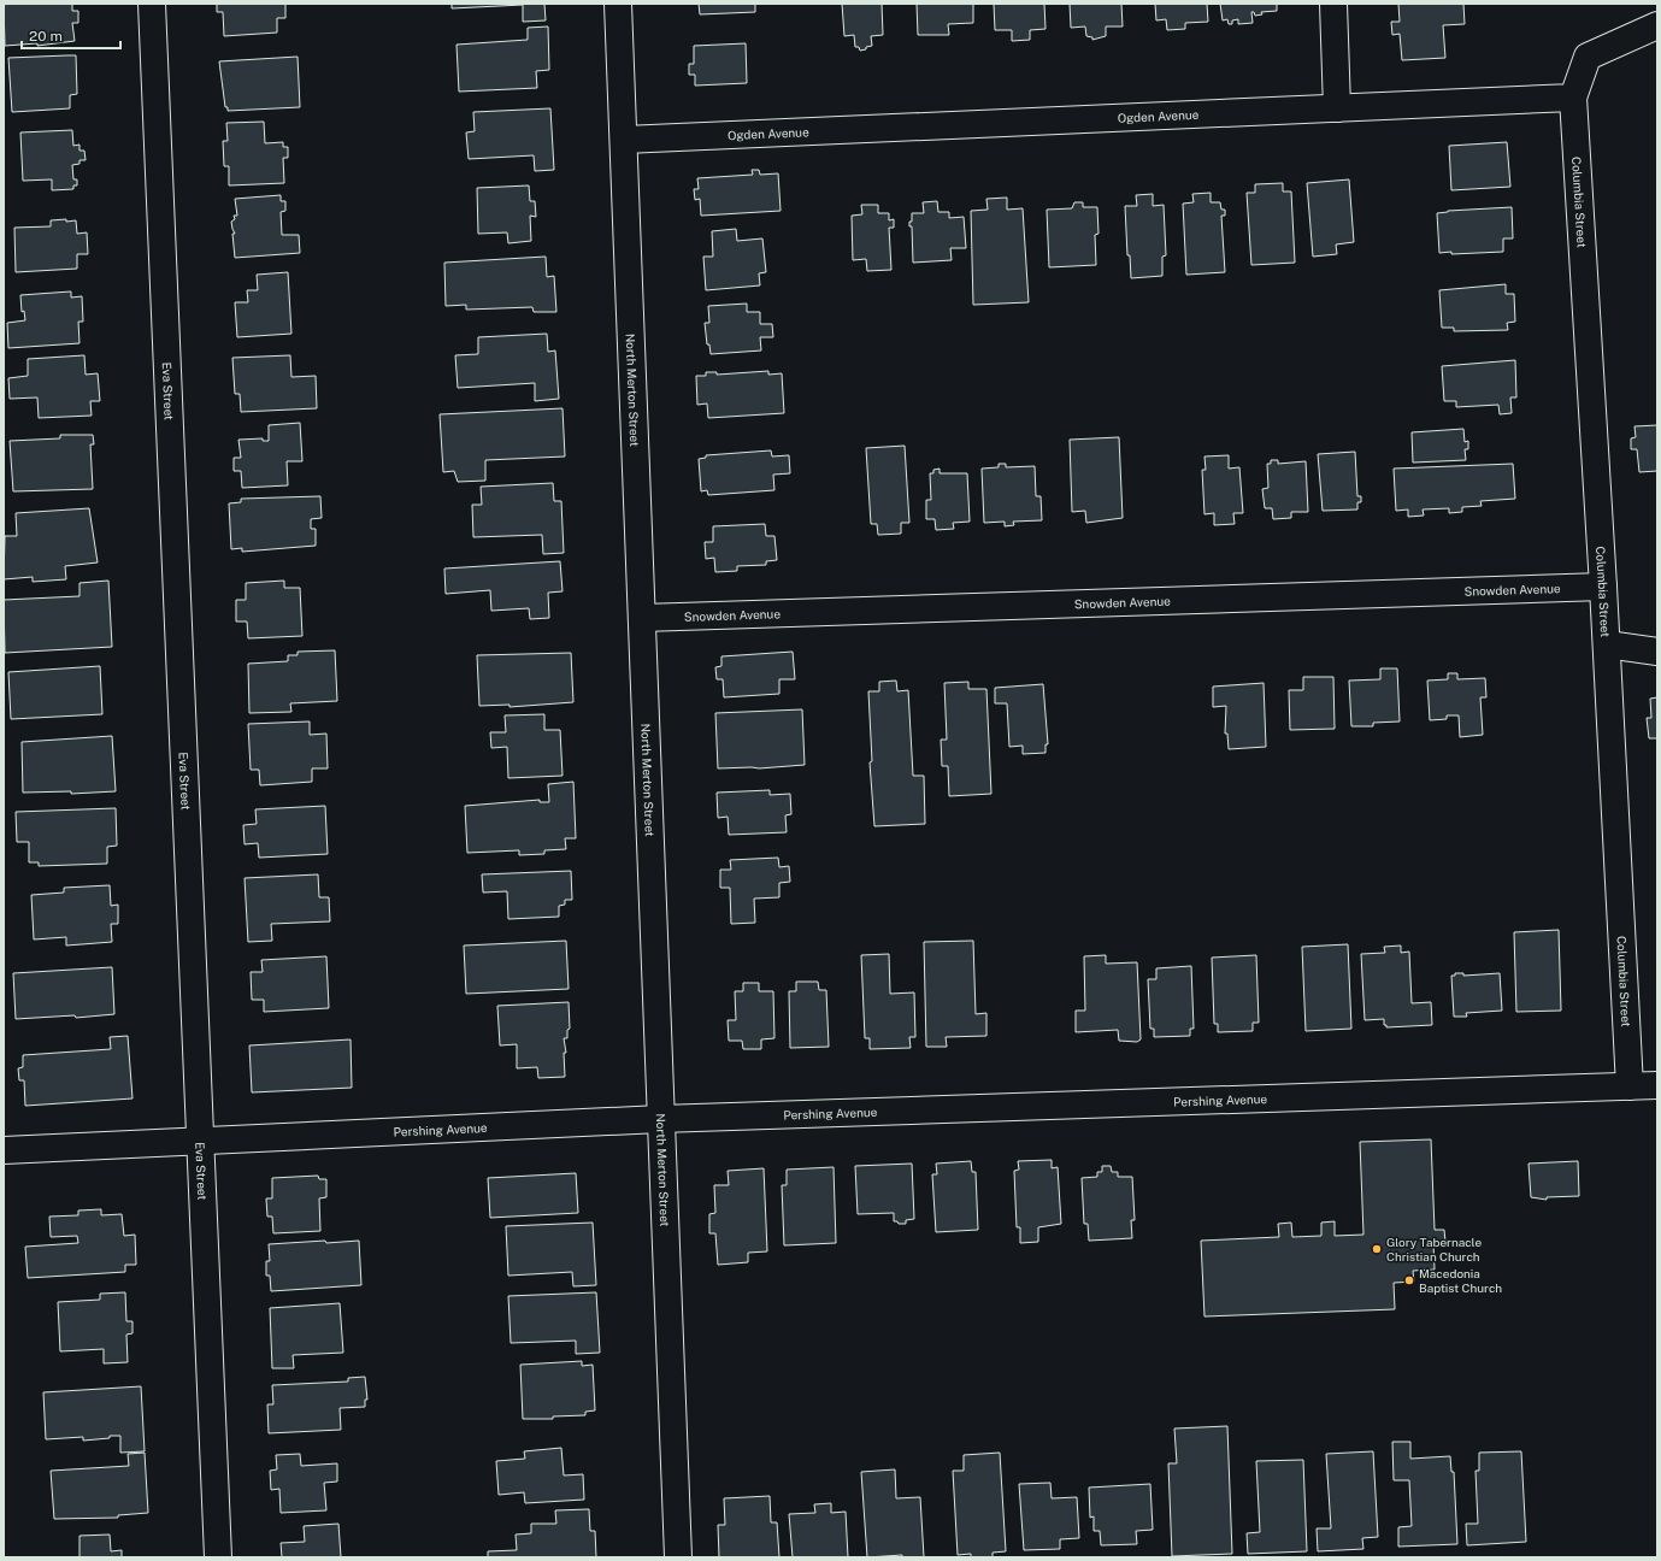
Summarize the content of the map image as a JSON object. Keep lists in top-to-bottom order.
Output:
{
  "streets": {
    "street": [
      "Ogden Avenue",
      "Columbia Street",
      "Eva Street",
      "North Merton Street",
      "Snowden Avenue",
      "Pershing Avenue"
    ]
  },
  "crossings": [
    ["Ogden Avenue", "Columbia Street"],
    ["Ogden Avenue", "North Merton Street"],
    ["Columbia Street", "Snowden Avenue"],
    ["Columbia Street", "Pershing Avenue"],
    ["Eva Street", "Pershing Avenue"],
    ["North Merton Street", "Snowden Avenue"],
    ["North Merton Street", "Pershing Avenue"]
  ],
  "places": ["Glory Tabernacle Christian Church", "Macedonia Baptist Church"],
  "scale_bar": "20 m"
}
